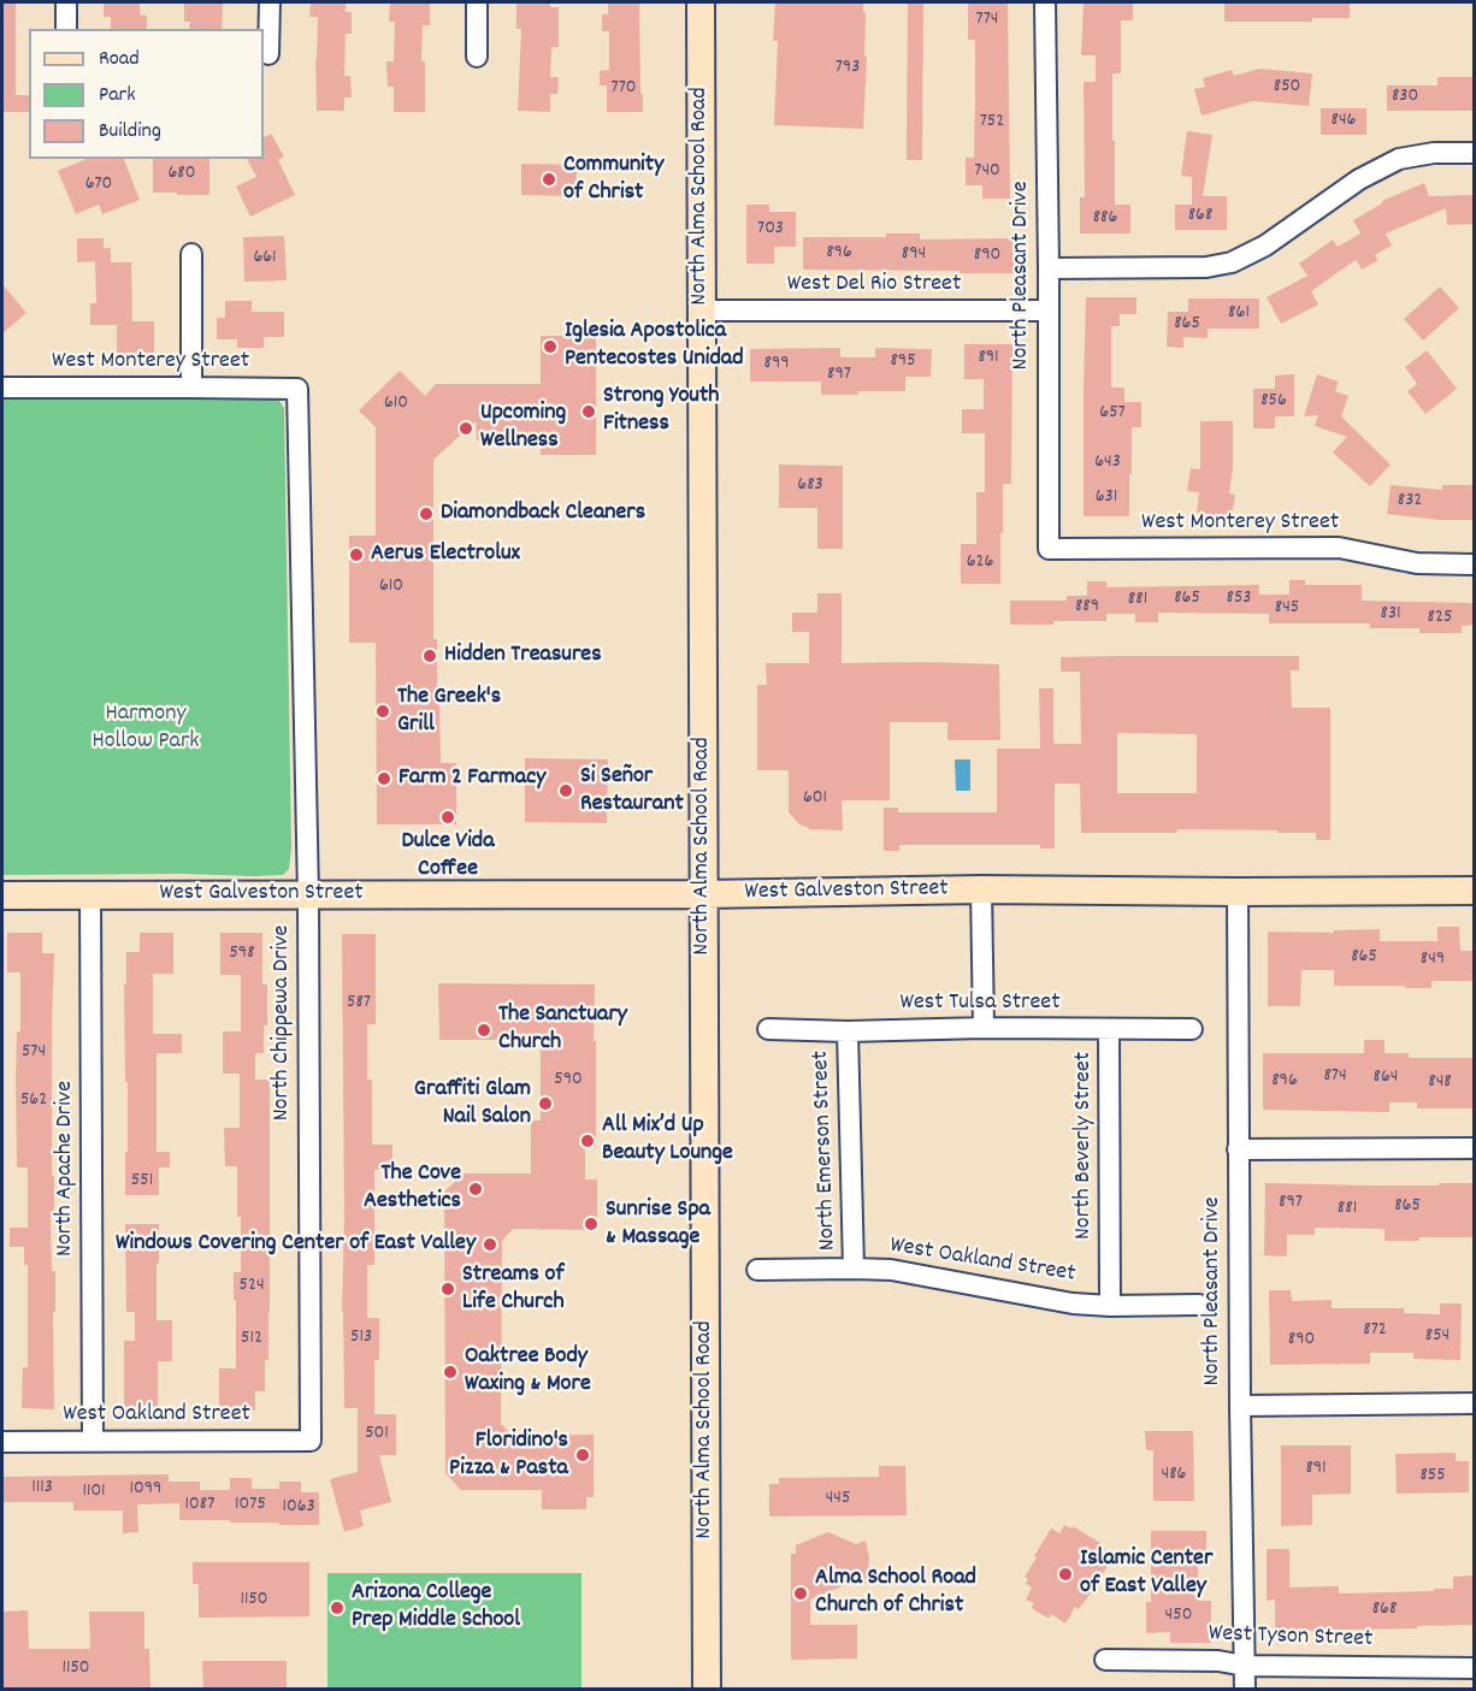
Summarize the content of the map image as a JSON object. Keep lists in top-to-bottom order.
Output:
{
  "streets": {
    "main road": ["North Alma School Road", "West Galveston Street"],
    "street": [
      "North Pleasant Drive",
      "West Del Rio Street",
      "West Monterey Street",
      "West Tulsa Street",
      "North Chippewa Drive",
      "North Beverly Street",
      "North Emerson Street",
      "North Apache Drive",
      "West Oakland Street",
      "West Tyson Street"
    ]
  },
  "crossings": [
    ["North Alma School Road", "West Del Rio Street"],
    ["North Alma School Road", "West Galveston Street"],
    ["North Pleasant Drive", "West Del Rio Street"],
    ["North Pleasant Drive", "West Monterey Street"],
    ["North Pleasant Drive", "West Galveston Street"],
    ["North Pleasant Drive", "West Tyson Street"],
    ["West Monterey Street", "North Chippewa Drive"],
    ["West Galveston Street", "North Chippewa Drive"],
    ["West Galveston Street", "North Apache Drive"],
    ["West Tulsa Street", "North Beverly Street"],
    ["West Tulsa Street", "North Emerson Street"],
    ["North Chippewa Drive", "West Oakland Street"],
    ["North Beverly Street", "West Oakland Street"],
    ["North Emerson Street", "West Oakland Street"],
    ["North Apache Drive", "West Oakland Street"]
  ],
  "parks": ["Harmony Hollow Park"],
  "places": [
    "Community of Christ",
    "Iglesia Apostolica Pentecostes Unidad",
    "Strong Youth Fitness",
    "Upcoming Wellness",
    "Diamondback Cleaners",
    "Aerus Electrolux",
    "Hidden Treasures",
    "The Greek's Grill",
    "Farm 2 Farmacy",
    "Si Señor Restaurant",
    "Dulce Vida Coffee",
    "The Sanctuary Church",
    "Graffiti Glam Nail Salon",
    "All Mix’d Up Beauty Lounge",
    "The Cove Aesthetics",
    "Sunrise Spa & Massage",
    "Windows Covering Center of East Valley",
    "Streams of Life Church",
    "Oaktree Body Waxing & More",
    "Floridino's Pizza & Pasta",
    "Islamic Center of East Valley",
    "Alma School Road Church of Christ",
    "Arizona College Prep Middle School"
  ],
  "house_numbers": [
    "774",
    "793",
    "850",
    "770",
    "830",
    "846",
    "752",
    "740",
    "680",
    "670",
    "868",
    "886",
    "703",
    "896",
    "894",
    "890",
    "661",
    "861",
    "865",
    "891",
    "895",
    "899",
    "897",
    "856",
    "610",
    "657",
    "643",
    "683",
    "631",
    "832",
    "626",
    "610",
    "865",
    "853",
    "881",
    "889",
    "845",
    "831",
    "825",
    "601",
    "598",
    "865",
    "849",
    "587",
    "574",
    "874",
    "864",
    "590",
    "896",
    "848",
    "562",
    "551",
    "897",
    "865",
    "881",
    "524",
    "872",
    "854",
    "513",
    "512",
    "890",
    "501",
    "891",
    "486",
    "855",
    "1113",
    "1099",
    "1101",
    "445",
    "1087",
    "1075",
    "1063",
    "1150",
    "868",
    "450",
    "1150"
  ],
  "legend": ["Road", "Park", "Building"]
}
